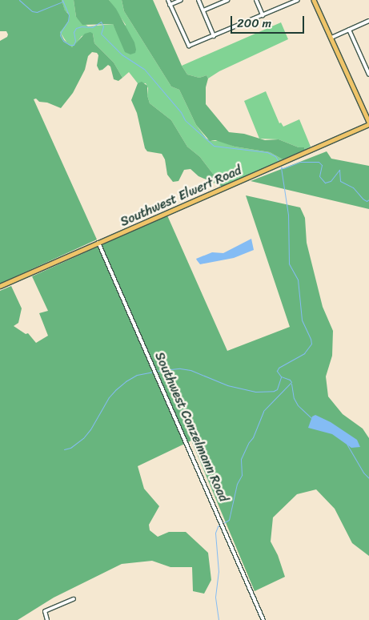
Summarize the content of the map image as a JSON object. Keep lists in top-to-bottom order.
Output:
{
  "streets": {
    "main road": ["Southwest Elwert Road"],
    "street": ["Southwest Conzelmann Road"]
  },
  "crossings": [
    ["Southwest Elwert Road", "Southwest Conzelmann Road"]
  ],
  "scale_bar": "200 m"
}
